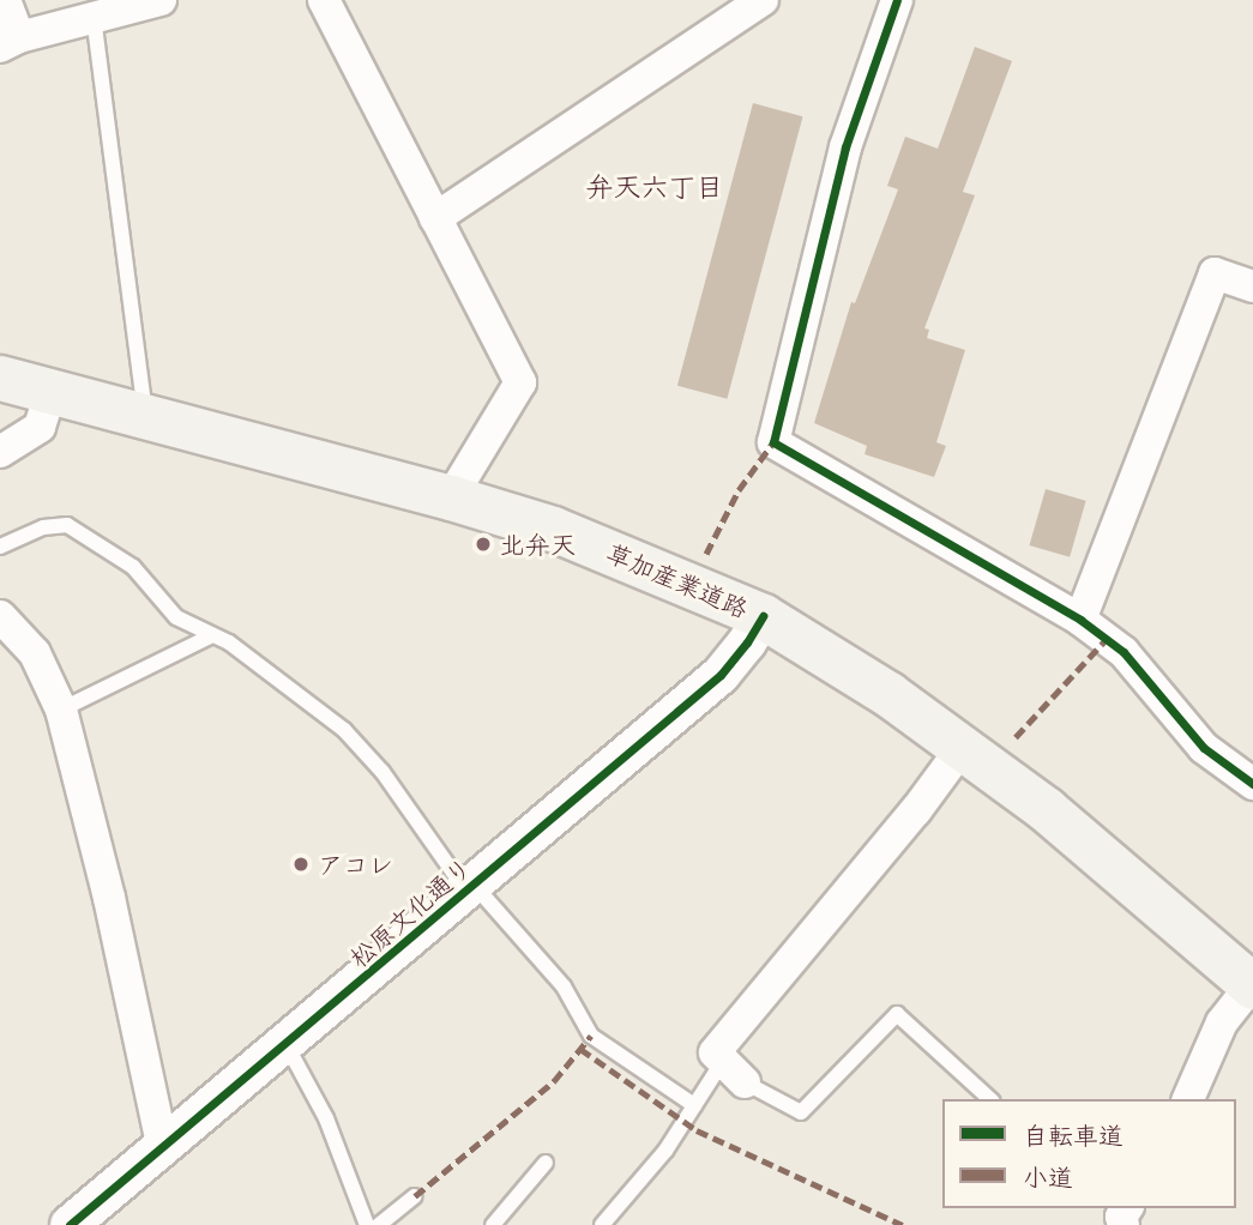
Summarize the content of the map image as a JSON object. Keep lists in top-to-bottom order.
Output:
{
  "streets": {
    "main road": ["草加産業道路"],
    "street": ["松原文化通り"]
  },
  "crossings": [
    ["草加産業道路", "松原文化通り"]
  ],
  "districts": ["弁天六丁目"],
  "places": ["北弁天", "アコレ"],
  "legend": ["自転車道", "小道"]
}
